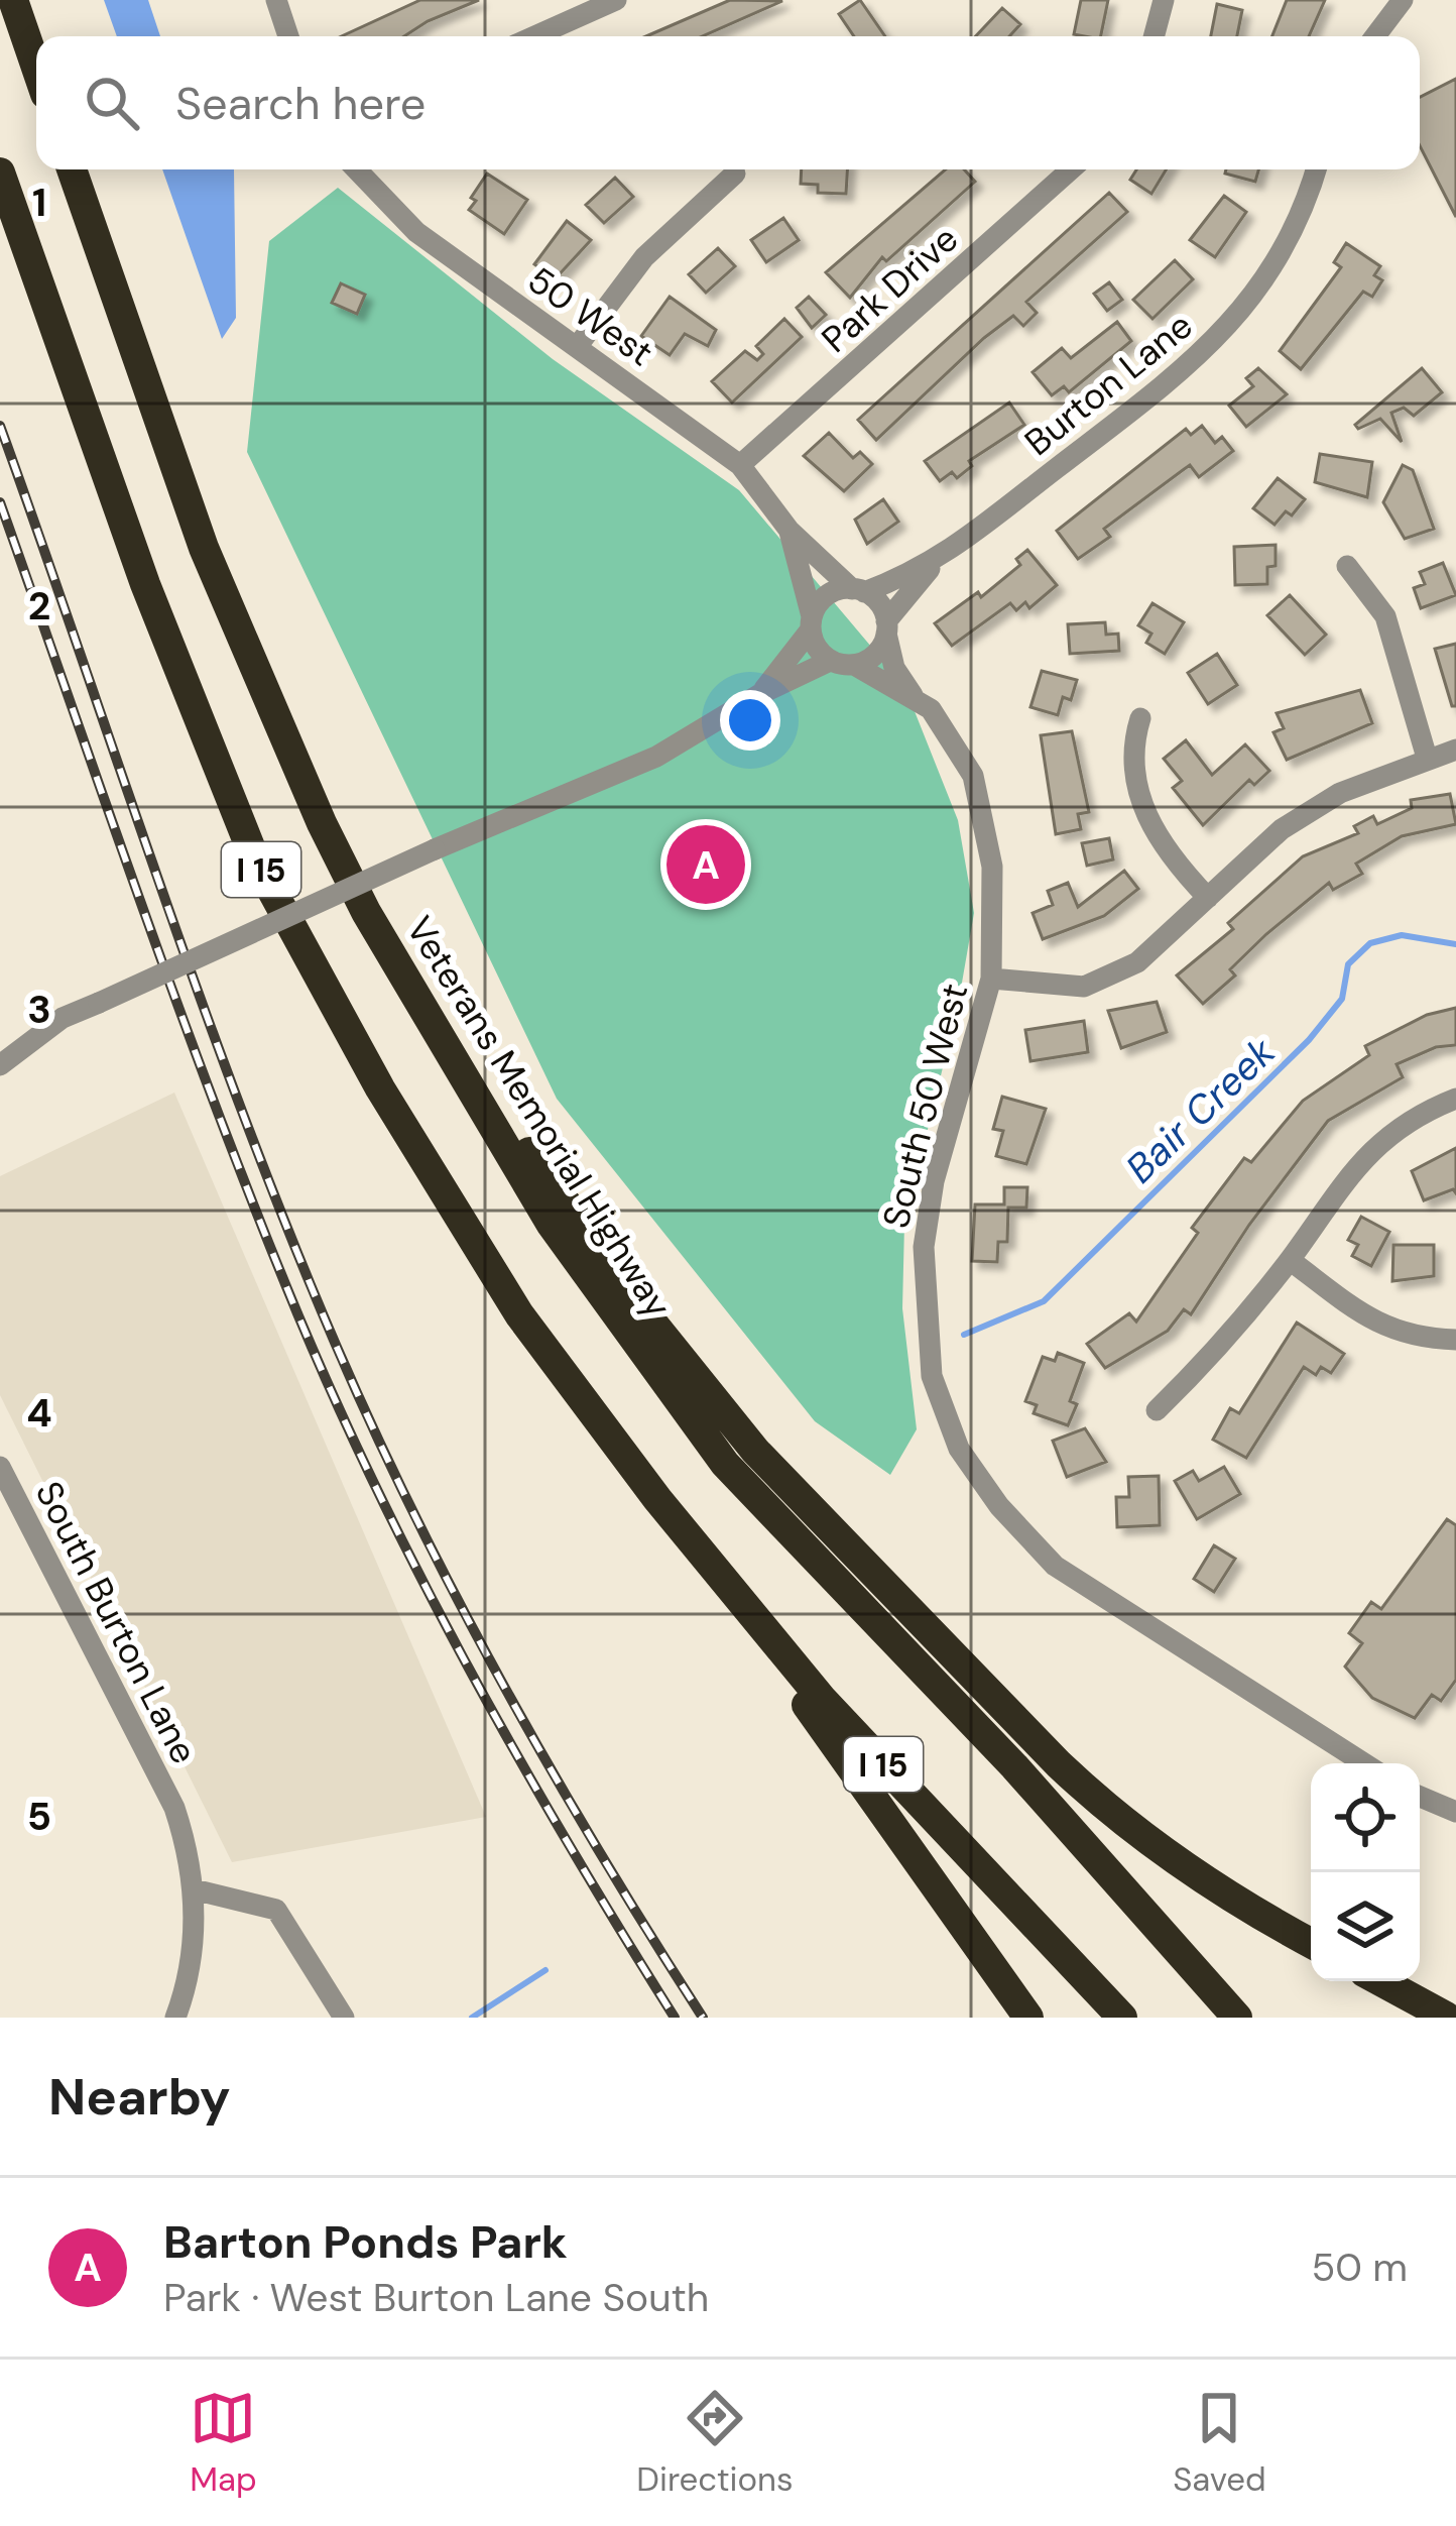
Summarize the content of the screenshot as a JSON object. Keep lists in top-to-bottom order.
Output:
{
  "streets": {
    "highway": ["I 15", "Veterans Memorial Highway"],
    "street": [
      "Park Drive",
      "50 West",
      "Burton Lane",
      "South 50 West",
      "South Burton Lane"
    ]
  },
  "crossings": [
    ["Park Drive", "50 West"],
    ["50 West", "Burton Lane"],
    ["50 West", "South 50 West"],
    ["Burton Lane", "South 50 West"]
  ],
  "water": ["Bair Creek"],
  "page": {
    "search": "Search here",
    "pins": "A",
    "heading": "Nearby",
    "list": [
      {
        "mark": "A",
        "name": "Barton Ponds Park",
        "note": "Park · West Burton Lane South",
        "value": "50 m"
      }
    ],
    "nav": ["Map", "Directions", "Saved"]
  },
  "grid": {
    "rows": [
      "1",
      "2",
      "3",
      "4",
      "5"
    ]
  }
}
